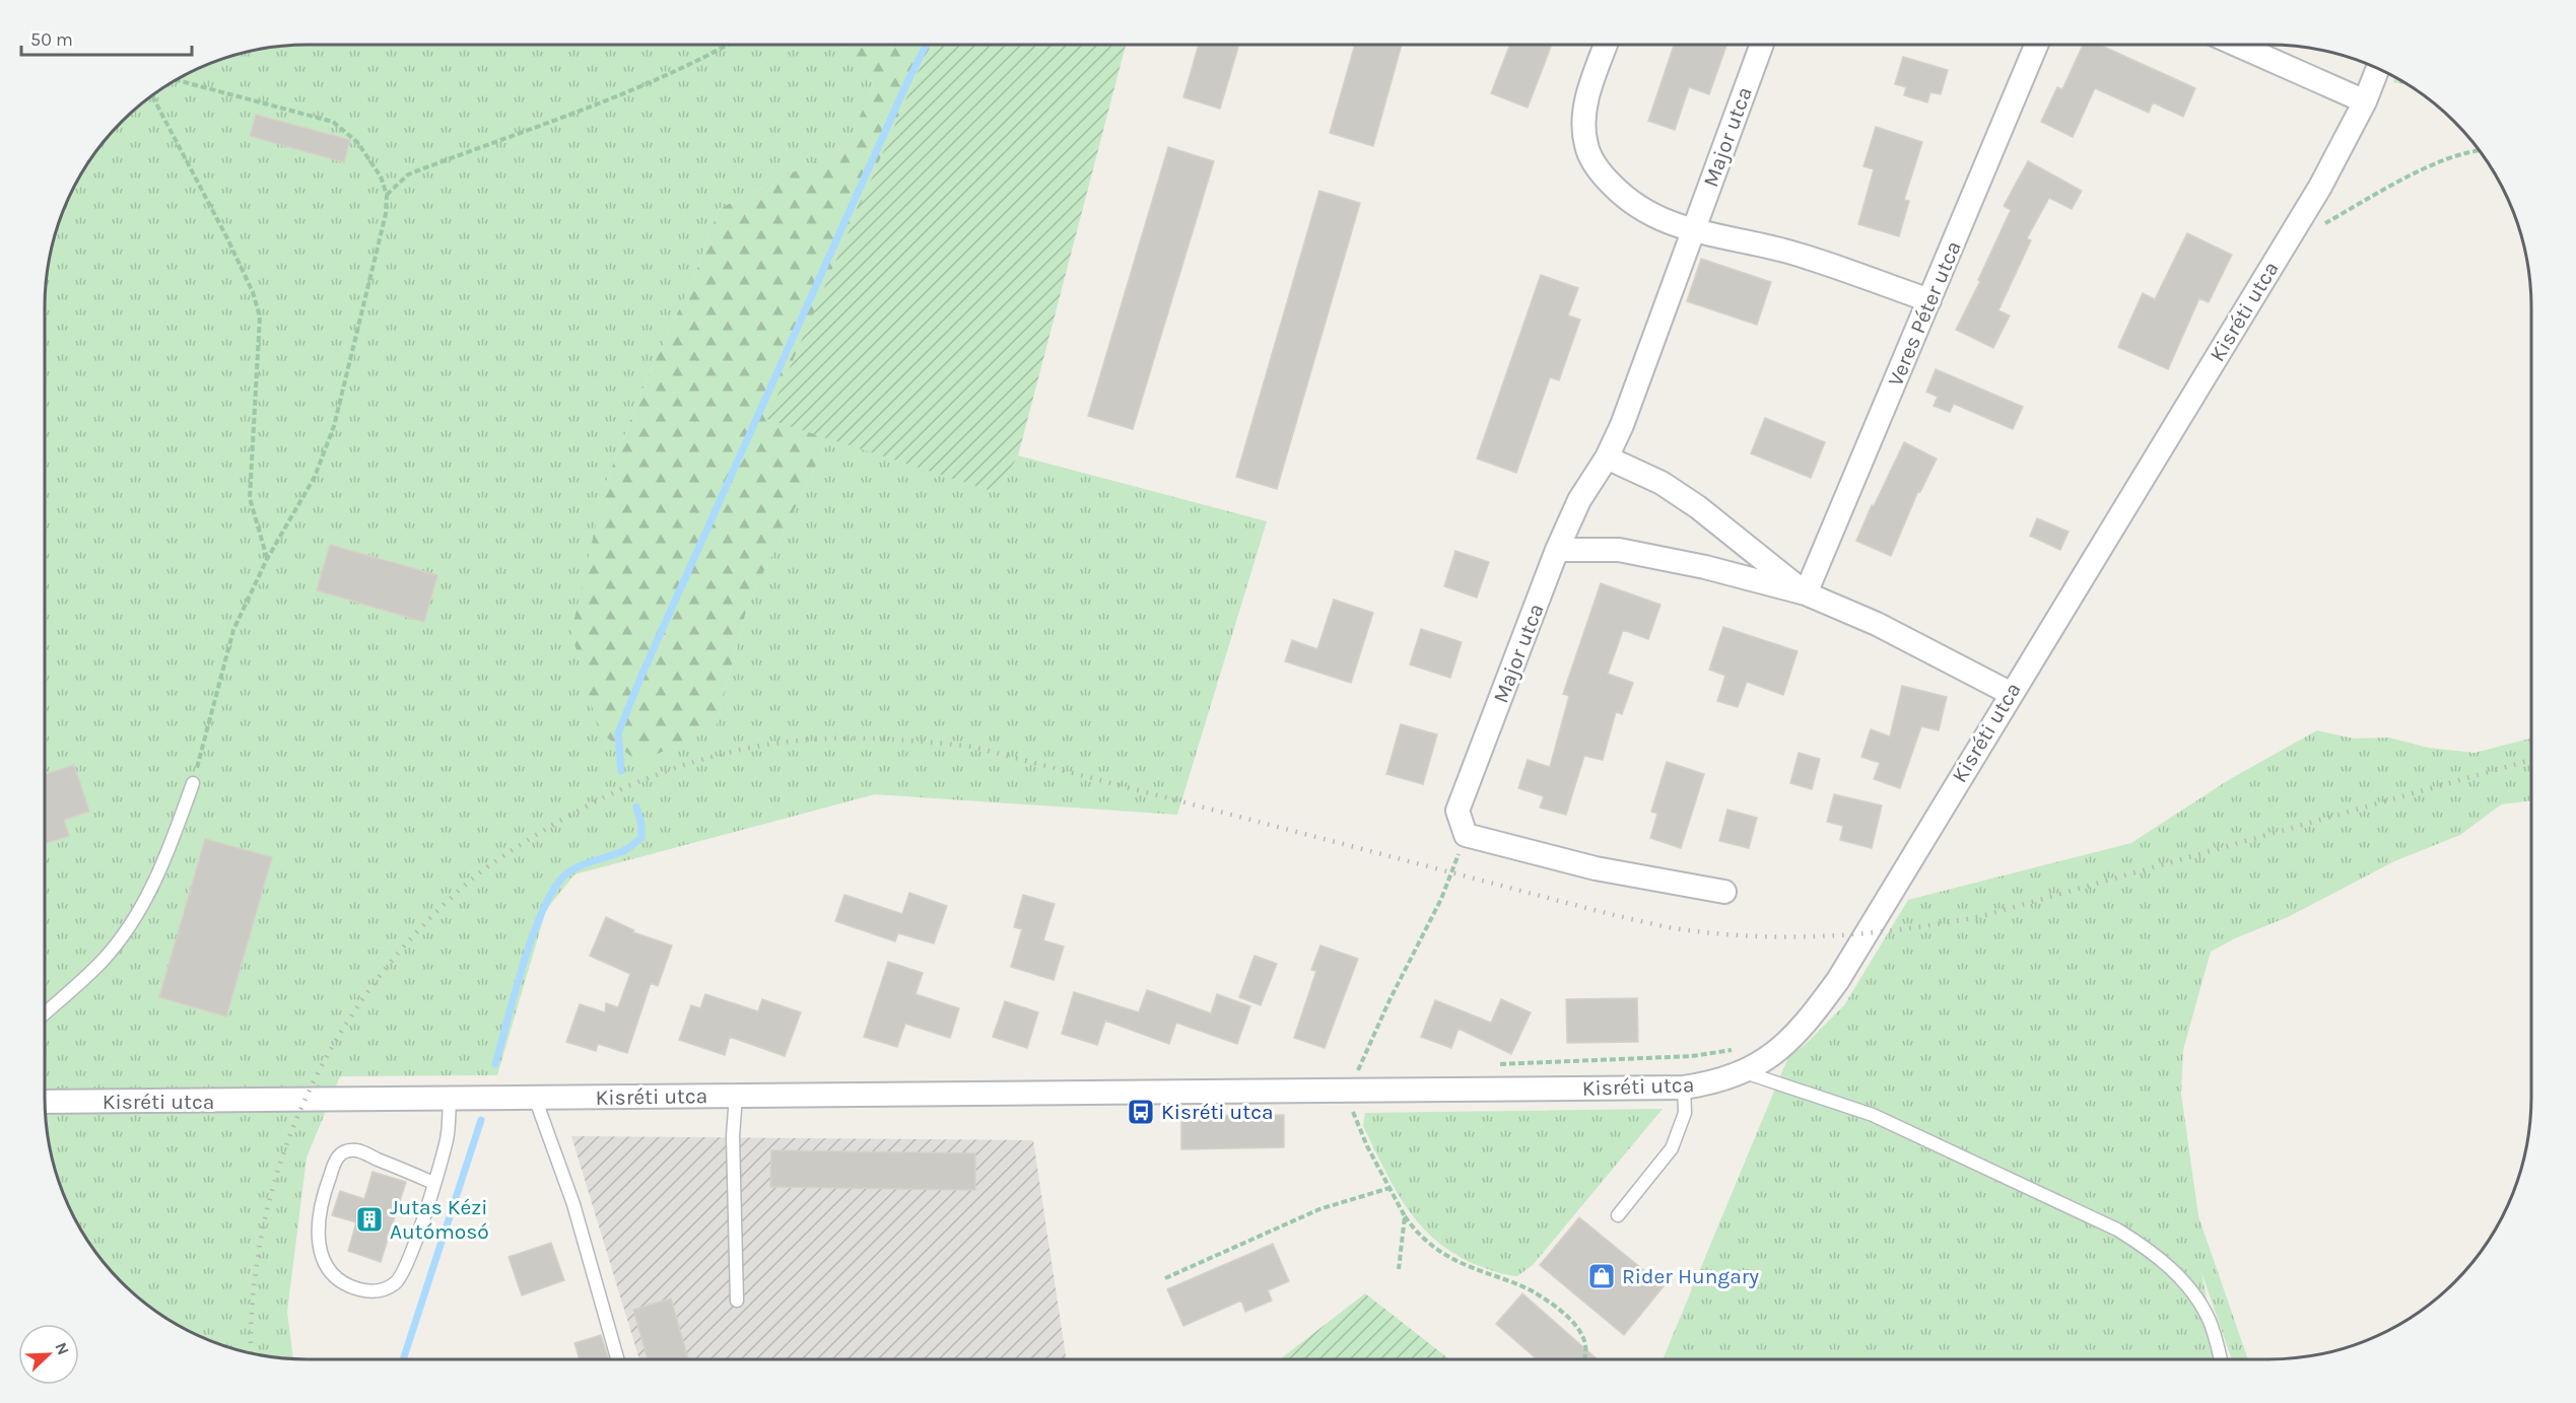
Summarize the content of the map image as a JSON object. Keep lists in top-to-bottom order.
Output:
{
  "streets": {
    "street": ["Major utca", "Kisréti utca", "Veres Péter utca"]
  },
  "places": {
    "bus stop": ["Kisréti utca"],
    "building": ["Jutas Kézi Autómosó"],
    "shop": ["Rider Hungary"]
  },
  "scale_bar": "50 m",
  "north": "top right"
}
